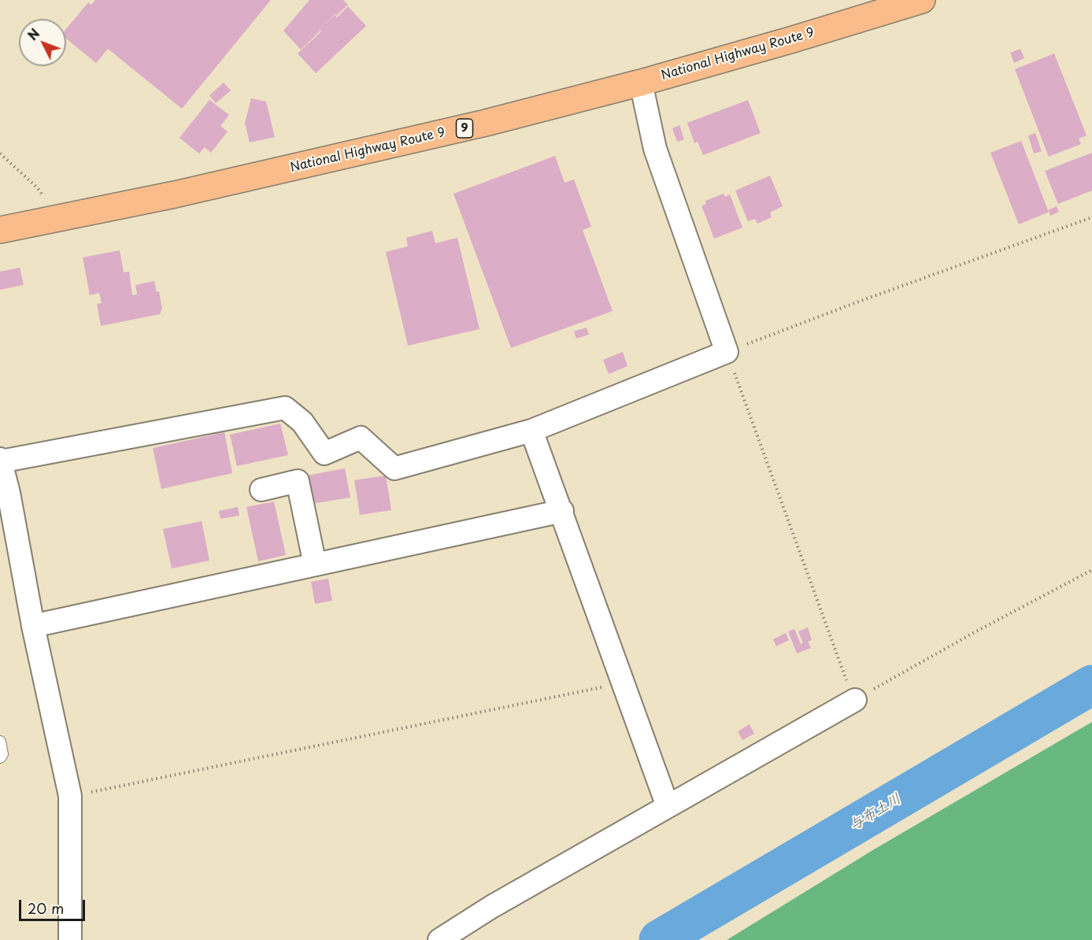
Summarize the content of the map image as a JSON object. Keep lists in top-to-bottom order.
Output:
{
  "streets": {
    "highway": ["National Highway Route 9", "9"]
  },
  "water": ["与布土川"],
  "scale_bar": "20 m",
  "north": "top left"
}
